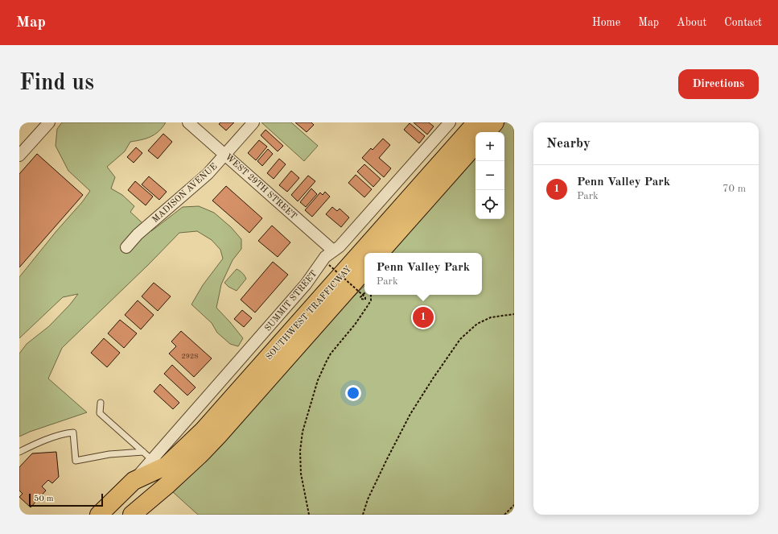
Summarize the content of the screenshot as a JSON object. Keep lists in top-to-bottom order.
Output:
{
  "streets": {
    "main road": ["SOUTHWEST TRAFFICWAY"],
    "street": ["WEST 29TH STREET", "MADISON AVENUE", "SUMMIT STREET"]
  },
  "crossings": [
    ["WEST 29TH STREET", "MADISON AVENUE"],
    ["WEST 29TH STREET", "SUMMIT STREET"],
    ["SUMMIT STREET", "SOUTHWEST TRAFFICWAY"]
  ],
  "house_numbers": ["2928"],
  "scale_bar": "50 m",
  "page": {
    "header": "Map",
    "nav": [
      "Home",
      "Map",
      "About",
      "Contact"
    ],
    "buttons": "Directions",
    "title": "Find us",
    "heading": "Nearby",
    "map_buttons": ["+", "−"],
    "list": [
      {
        "mark": "1",
        "name": "Penn Valley Park",
        "note": "Park",
        "value": "70 m"
      }
    ],
    "popup": ["Penn Valley Park", "Park"],
    "pins": "1",
    "scale": "50 m"
  }
}
